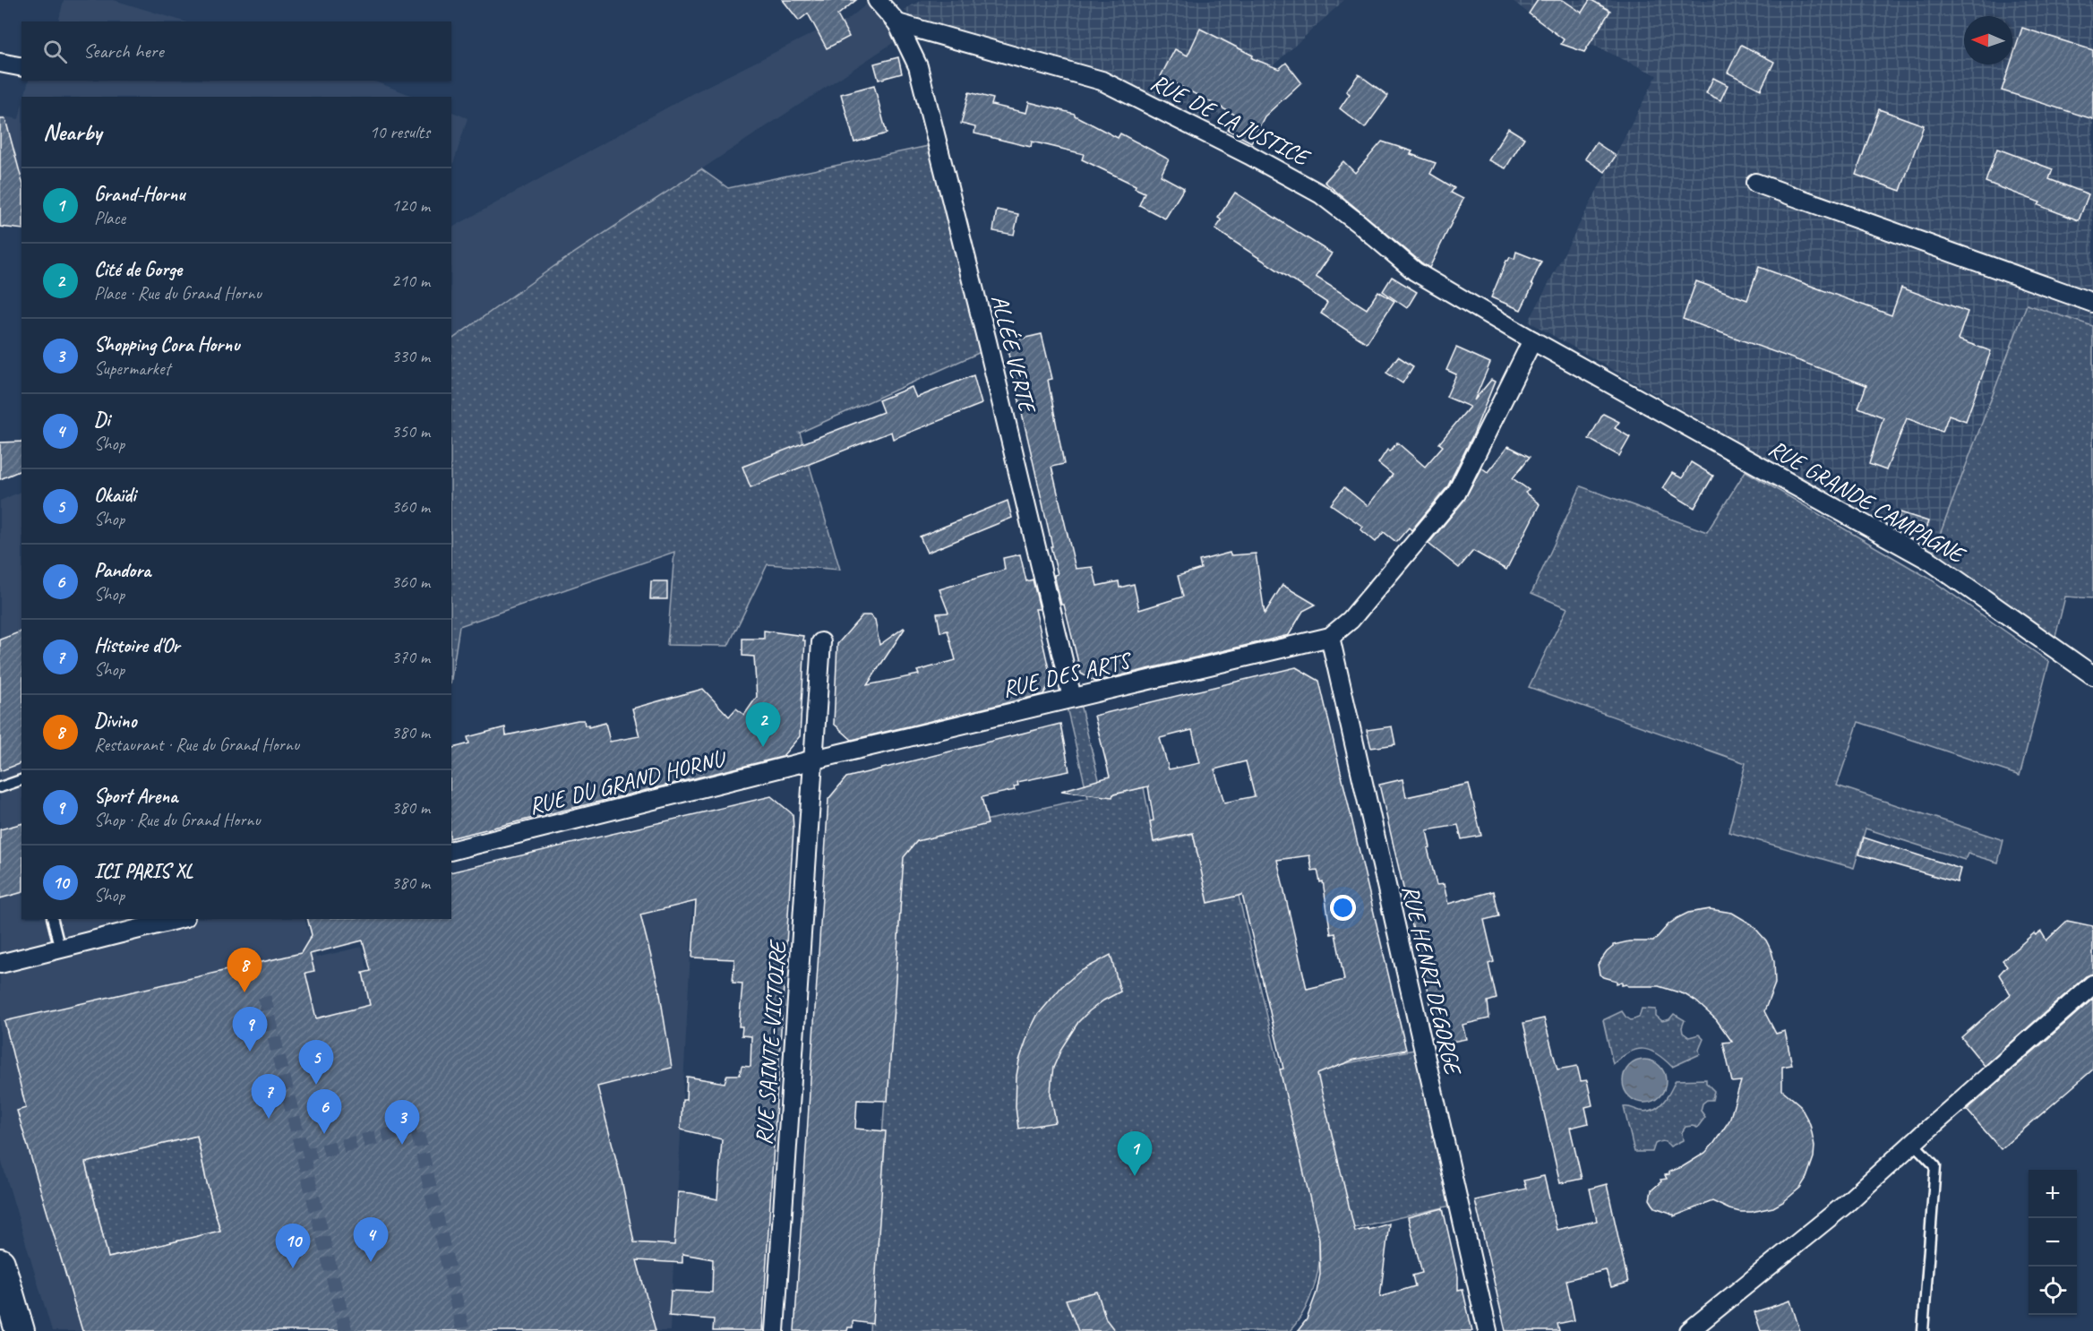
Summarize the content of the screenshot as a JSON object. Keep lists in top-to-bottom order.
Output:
{
  "streets": {
    "street": [
      "RUE DE LA JUSTICE",
      "ALLÉE VERTE",
      "RUE GRANDE CAMPAGNE",
      "RUE DES ARTS",
      "RUE DU GRAND HORNU",
      "RUE HENRI DEGORGE",
      "RUE SAINTE-VICTOIRE"
    ]
  },
  "crossings": [
    ["RUE DE LA JUSTICE", "ALLÉE VERTE"],
    ["RUE DE LA JUSTICE", "RUE GRANDE CAMPAGNE"],
    ["ALLÉE VERTE", "RUE DES ARTS"],
    ["RUE DES ARTS", "RUE DU GRAND HORNU"],
    ["RUE DES ARTS", "RUE HENRI DEGORGE"],
    ["RUE DES ARTS", "RUE SAINTE-VICTOIRE"],
    ["RUE DU GRAND HORNU", "RUE SAINTE-VICTOIRE"]
  ],
  "north": "left",
  "page": {
    "search": "Search here",
    "heading": ["Nearby", "10 results"],
    "list": [
      {
        "mark": "1",
        "name": "Grand-Hornu",
        "note": "Place",
        "value": "120 m"
      },
      {
        "mark": "2",
        "name": "Cité de Gorge",
        "note": "Place · Rue du Grand Hornu",
        "value": "210 m"
      },
      {
        "mark": "3",
        "name": "Shopping Cora Hornu",
        "note": "Supermarket",
        "value": "330 m"
      },
      {
        "mark": "4",
        "name": "Di",
        "note": "Shop",
        "value": "350 m"
      },
      {
        "mark": "5",
        "name": "Okaïdi",
        "note": "Shop",
        "value": "360 m"
      },
      {
        "mark": "6",
        "name": "Pandora",
        "note": "Shop",
        "value": "360 m"
      },
      {
        "mark": "7",
        "name": "Histoire d'Or",
        "note": "Shop",
        "value": "370 m"
      },
      {
        "mark": "8",
        "name": "Divino",
        "note": "Restaurant · Rue du Grand Hornu",
        "value": "380 m"
      },
      {
        "mark": "9",
        "name": "Sport Arena",
        "note": "Shop · Rue du Grand Hornu",
        "value": "380 m"
      },
      {
        "mark": "10",
        "name": "ICI PARIS XL",
        "note": "Shop",
        "value": "380 m"
      }
    ],
    "pins": [
      "2",
      "8",
      "9",
      "5",
      "7",
      "6",
      "3",
      "1",
      "4",
      "10"
    ],
    "map_buttons": ["+", "−"]
  }
}
